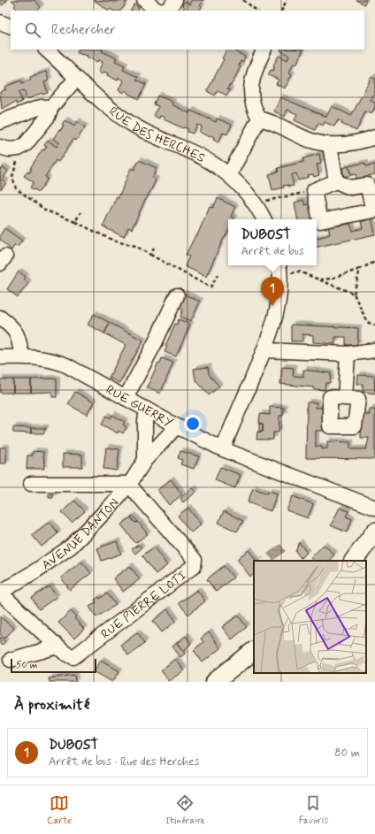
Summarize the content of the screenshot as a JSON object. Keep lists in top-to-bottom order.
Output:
{
  "streets": {
    "street": [
      "RUE DES HERCHES",
      "RUE GUERRY",
      "AVENUE DANTON",
      "RUE PIERRE LOTI"
    ]
  },
  "crossings": [
    ["RUE GUERRY", "AVENUE DANTON"],
    ["AVENUE DANTON", "RUE PIERRE LOTI"]
  ],
  "scale_bar": "50 m",
  "page": {
    "search": "Rechercher",
    "popup": ["DUBOST", "Arrêt de bus"],
    "pins": "1",
    "scale": "50 m",
    "heading": "À proximité",
    "list": [
      {
        "mark": "1",
        "name": "DUBOST",
        "note": "Arrêt de bus · Rue des Herches",
        "value": "80 m"
      }
    ],
    "nav": ["Carte", "Itinéraire", "Favoris"]
  }
}
